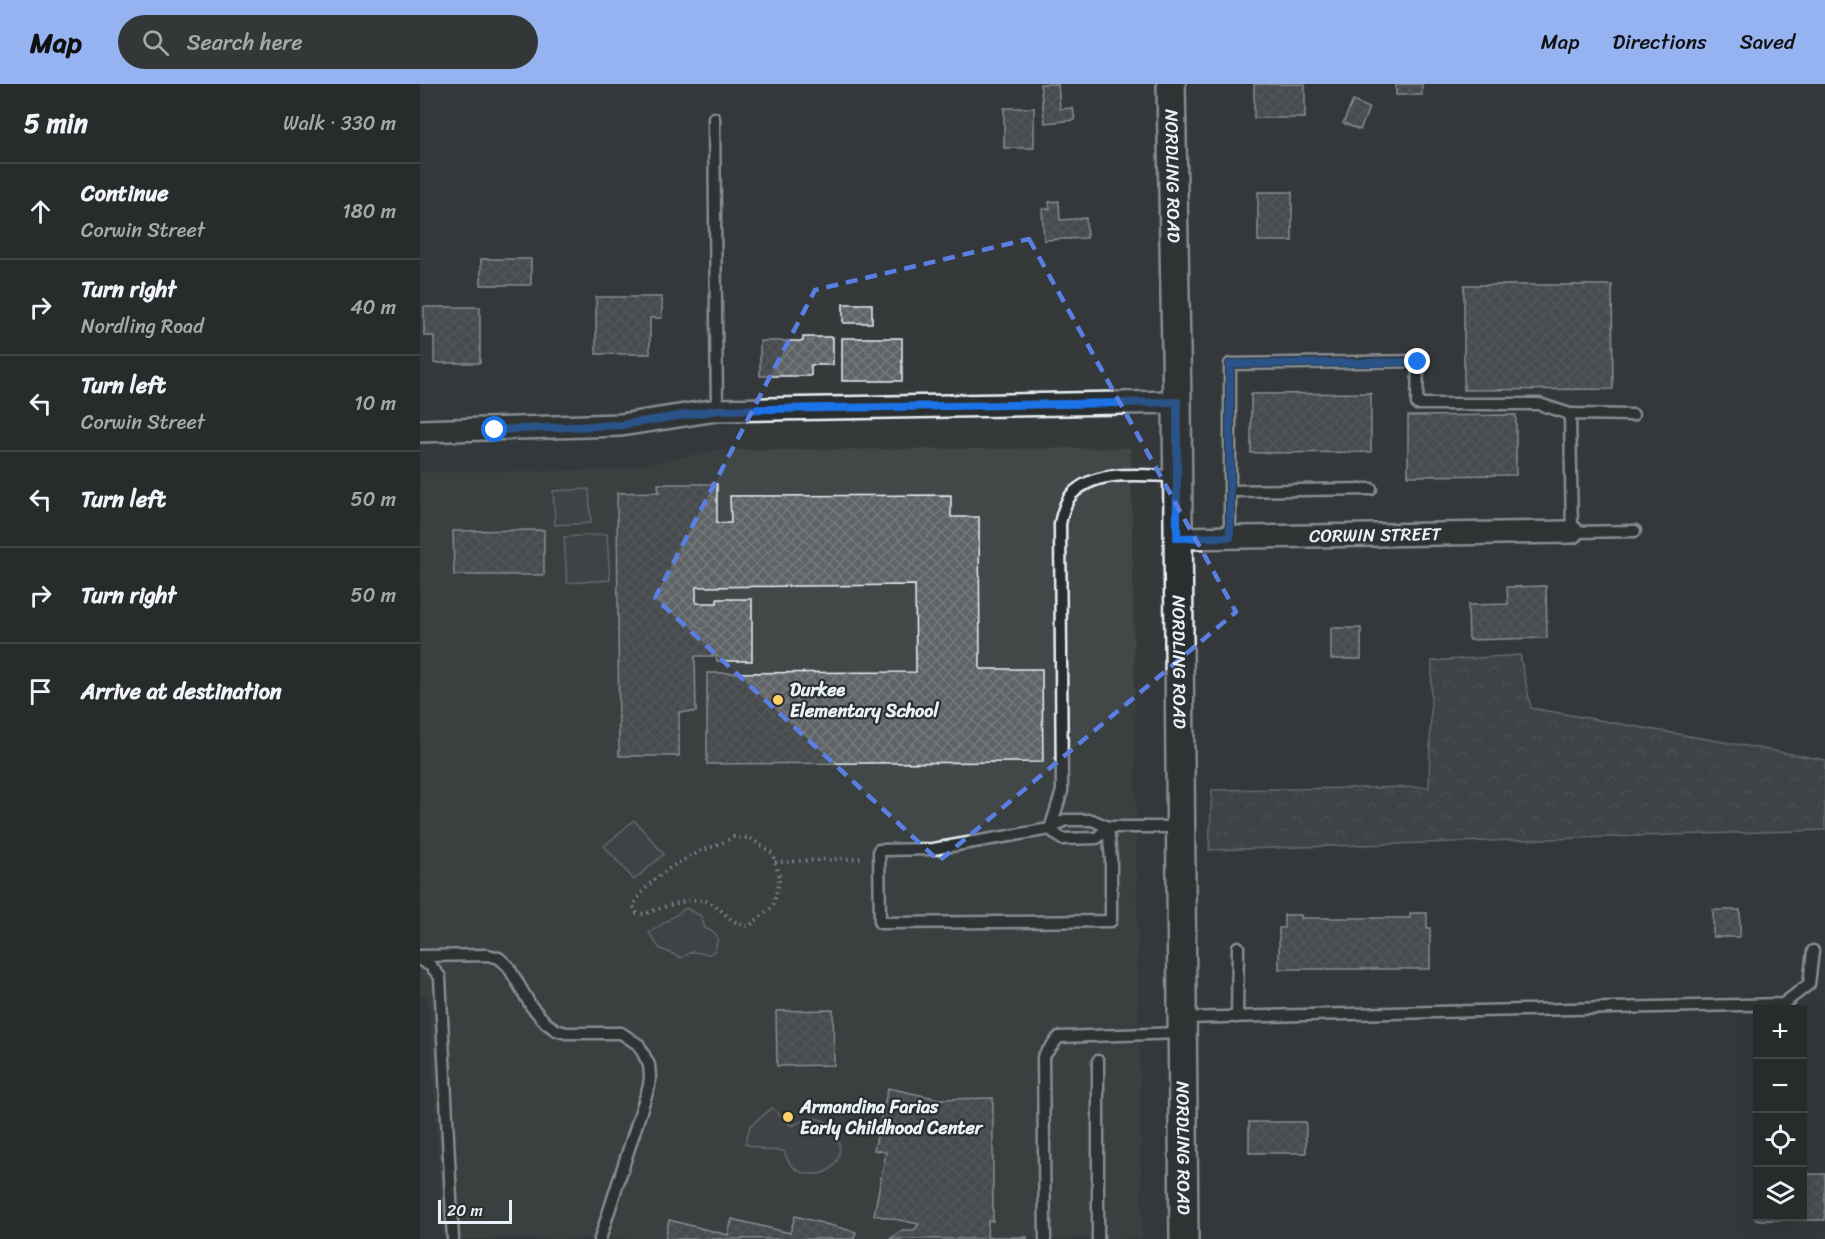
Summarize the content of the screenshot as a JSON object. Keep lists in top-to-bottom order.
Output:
{
  "streets": {
    "street": ["NORDLING ROAD", "CORWIN STREET"]
  },
  "crossings": [
    ["NORDLING ROAD", "CORWIN STREET"]
  ],
  "places": ["Durkee Elementary School", "Armandina Farias Early Childhood Center"],
  "scale_bar": "20 m",
  "page": {
    "header": "Map",
    "search": "Search here",
    "nav": ["Map", "Directions", "Saved"],
    "heading": ["5 min", "Walk · 330 m"],
    "list": [
      ["Continue", "Corwin Street", "180 m"],
      ["Turn right", "Nordling Road", "40 m"],
      ["Turn left", "Corwin Street", "10 m"],
      ["Turn left", "50 m"],
      ["Turn right", "50 m"],
      "Arrive at destination"
    ],
    "map_buttons": ["+", "−"],
    "scale": "20 m"
  }
}
